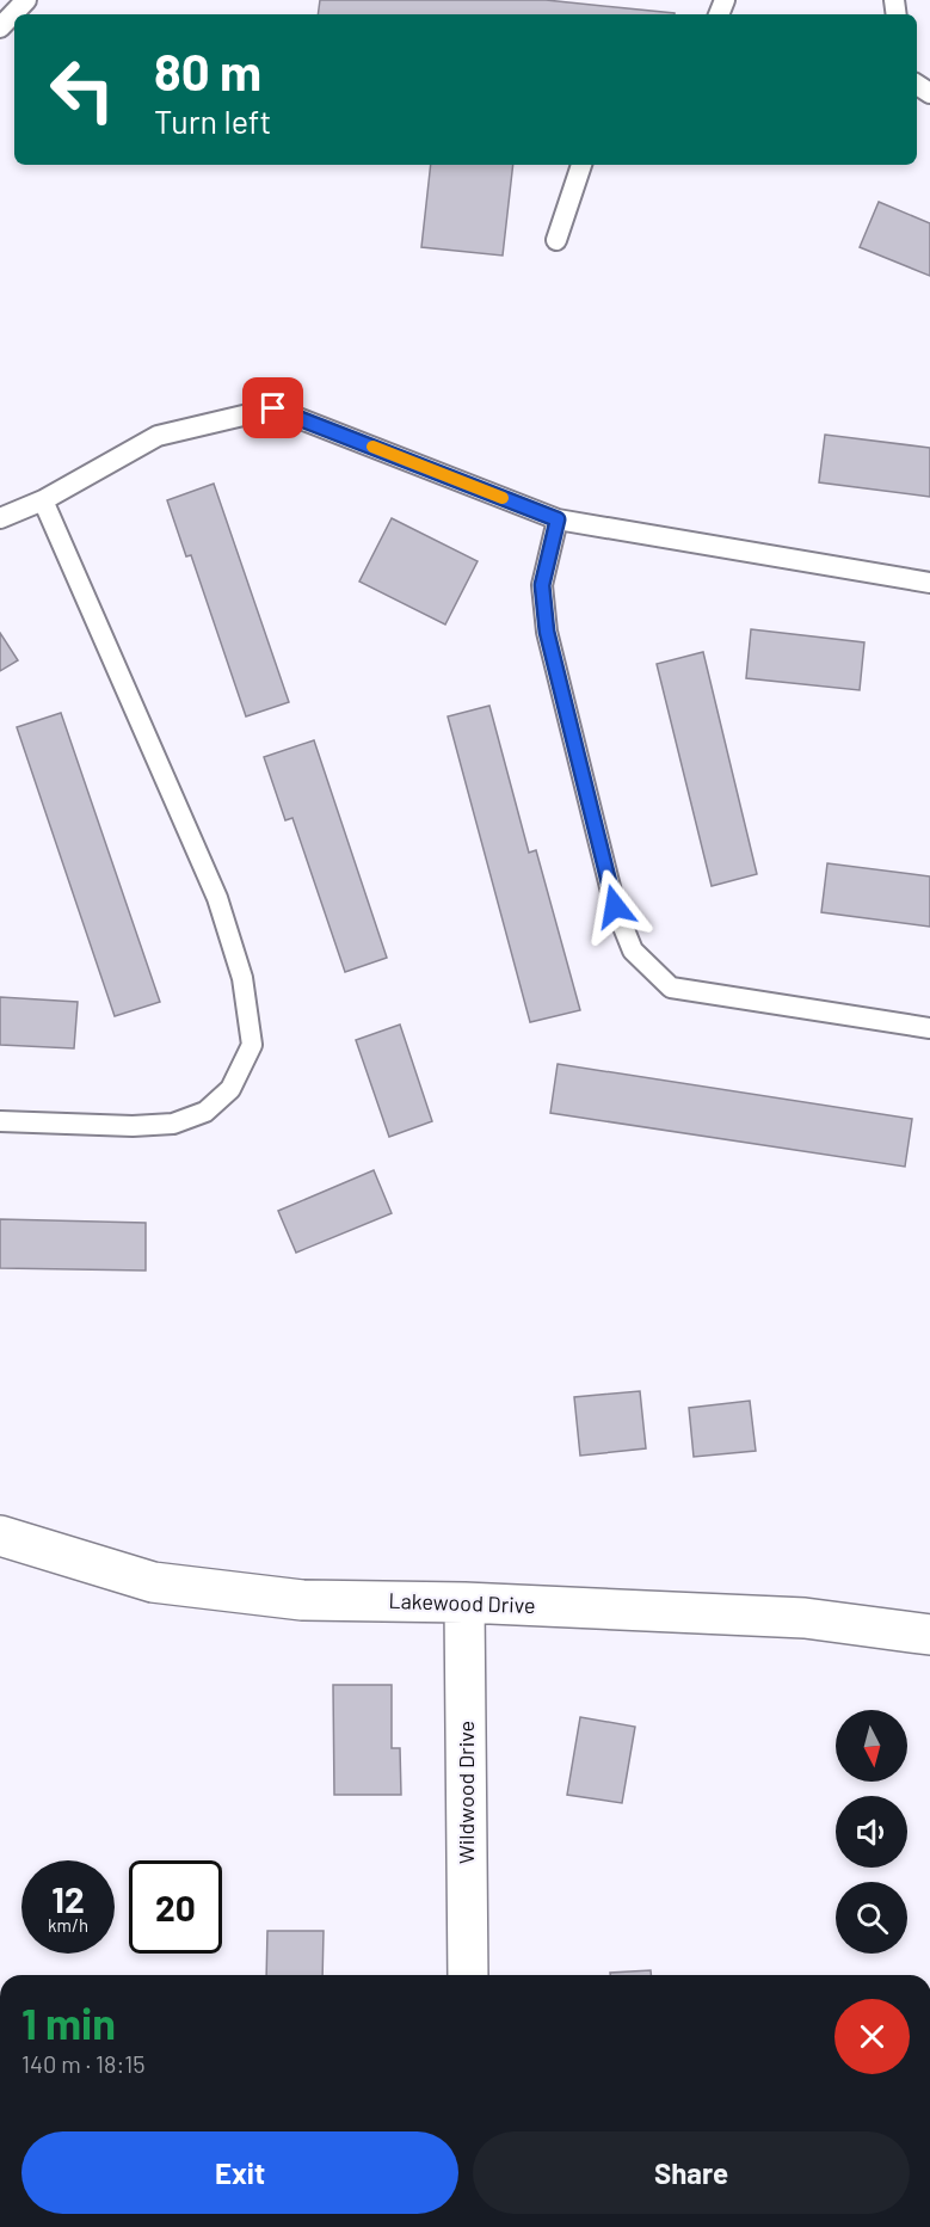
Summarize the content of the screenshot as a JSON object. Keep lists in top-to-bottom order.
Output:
{
  "streets": {
    "street": ["Lakewood Drive", "Wildwood Drive"]
  },
  "crossings": [
    ["Lakewood Drive", "Wildwood Drive"]
  ],
  "north": "bottom",
  "page": {
    "turn": ["80 m", "Turn left"],
    "speed": "12 km/h",
    "limit": "20",
    "heading": ["1 min", "140 m · 18:15"],
    "buttons": ["Exit", "Share"]
  }
}
